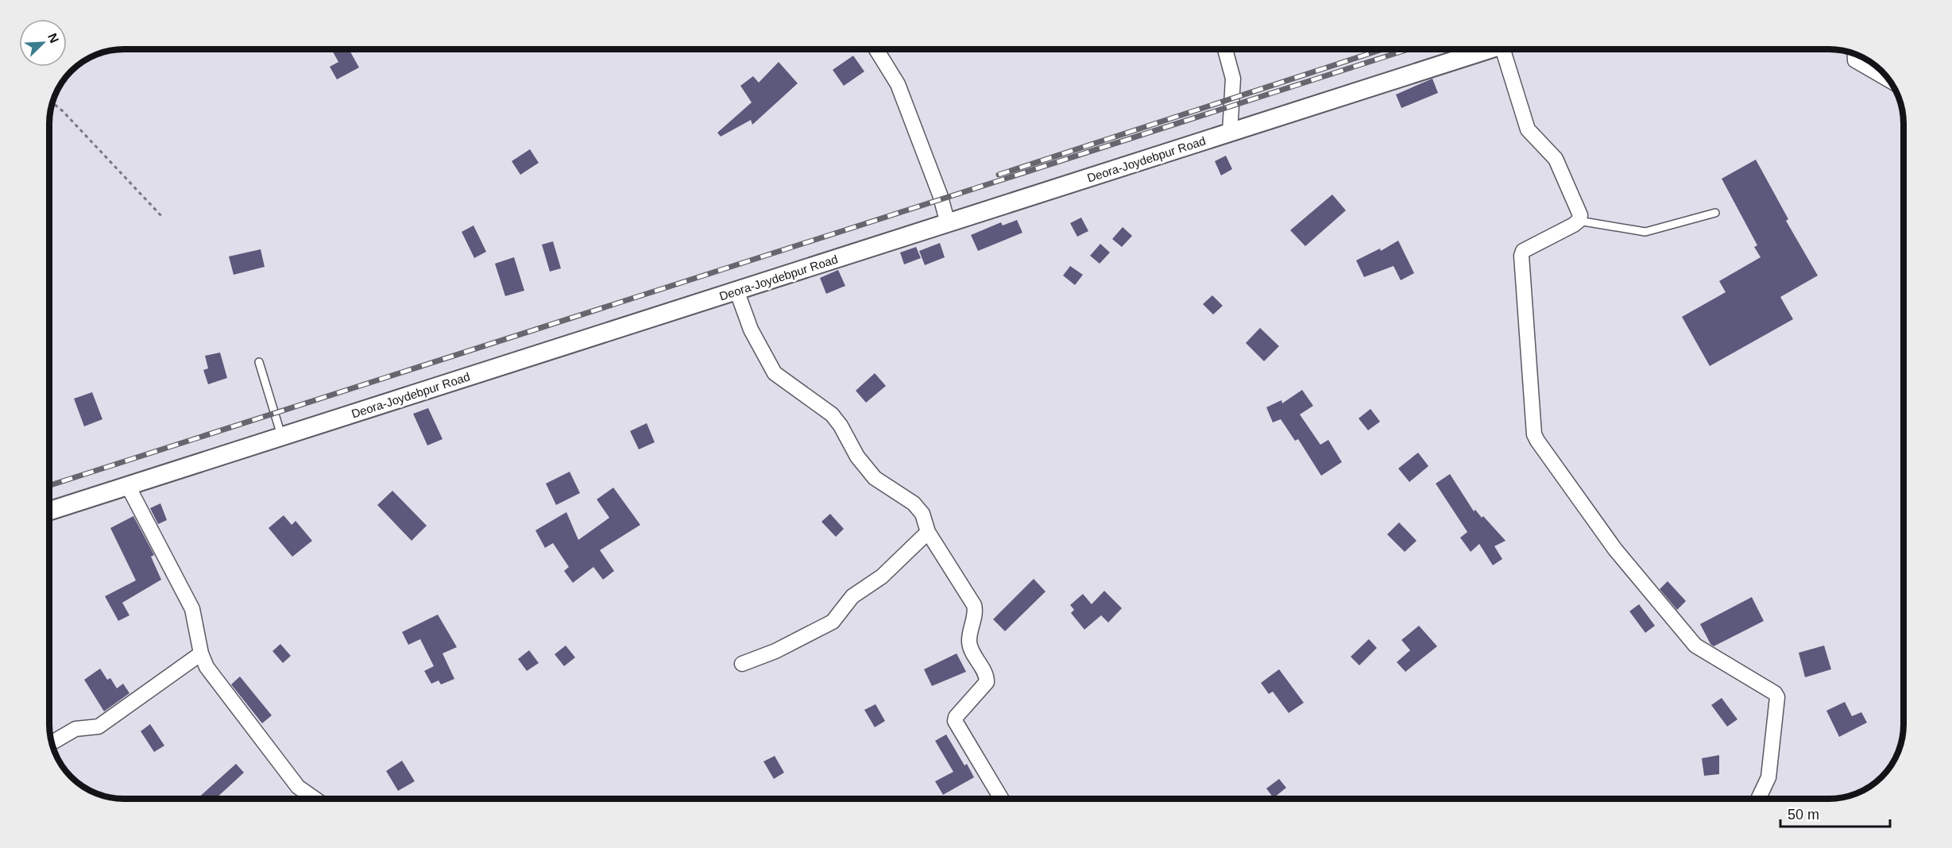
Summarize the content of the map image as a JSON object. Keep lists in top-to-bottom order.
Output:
{
  "streets": {
    "street": ["Deora-Joydebpur Road"]
  },
  "scale_bar": "50 m",
  "north": "top right"
}
